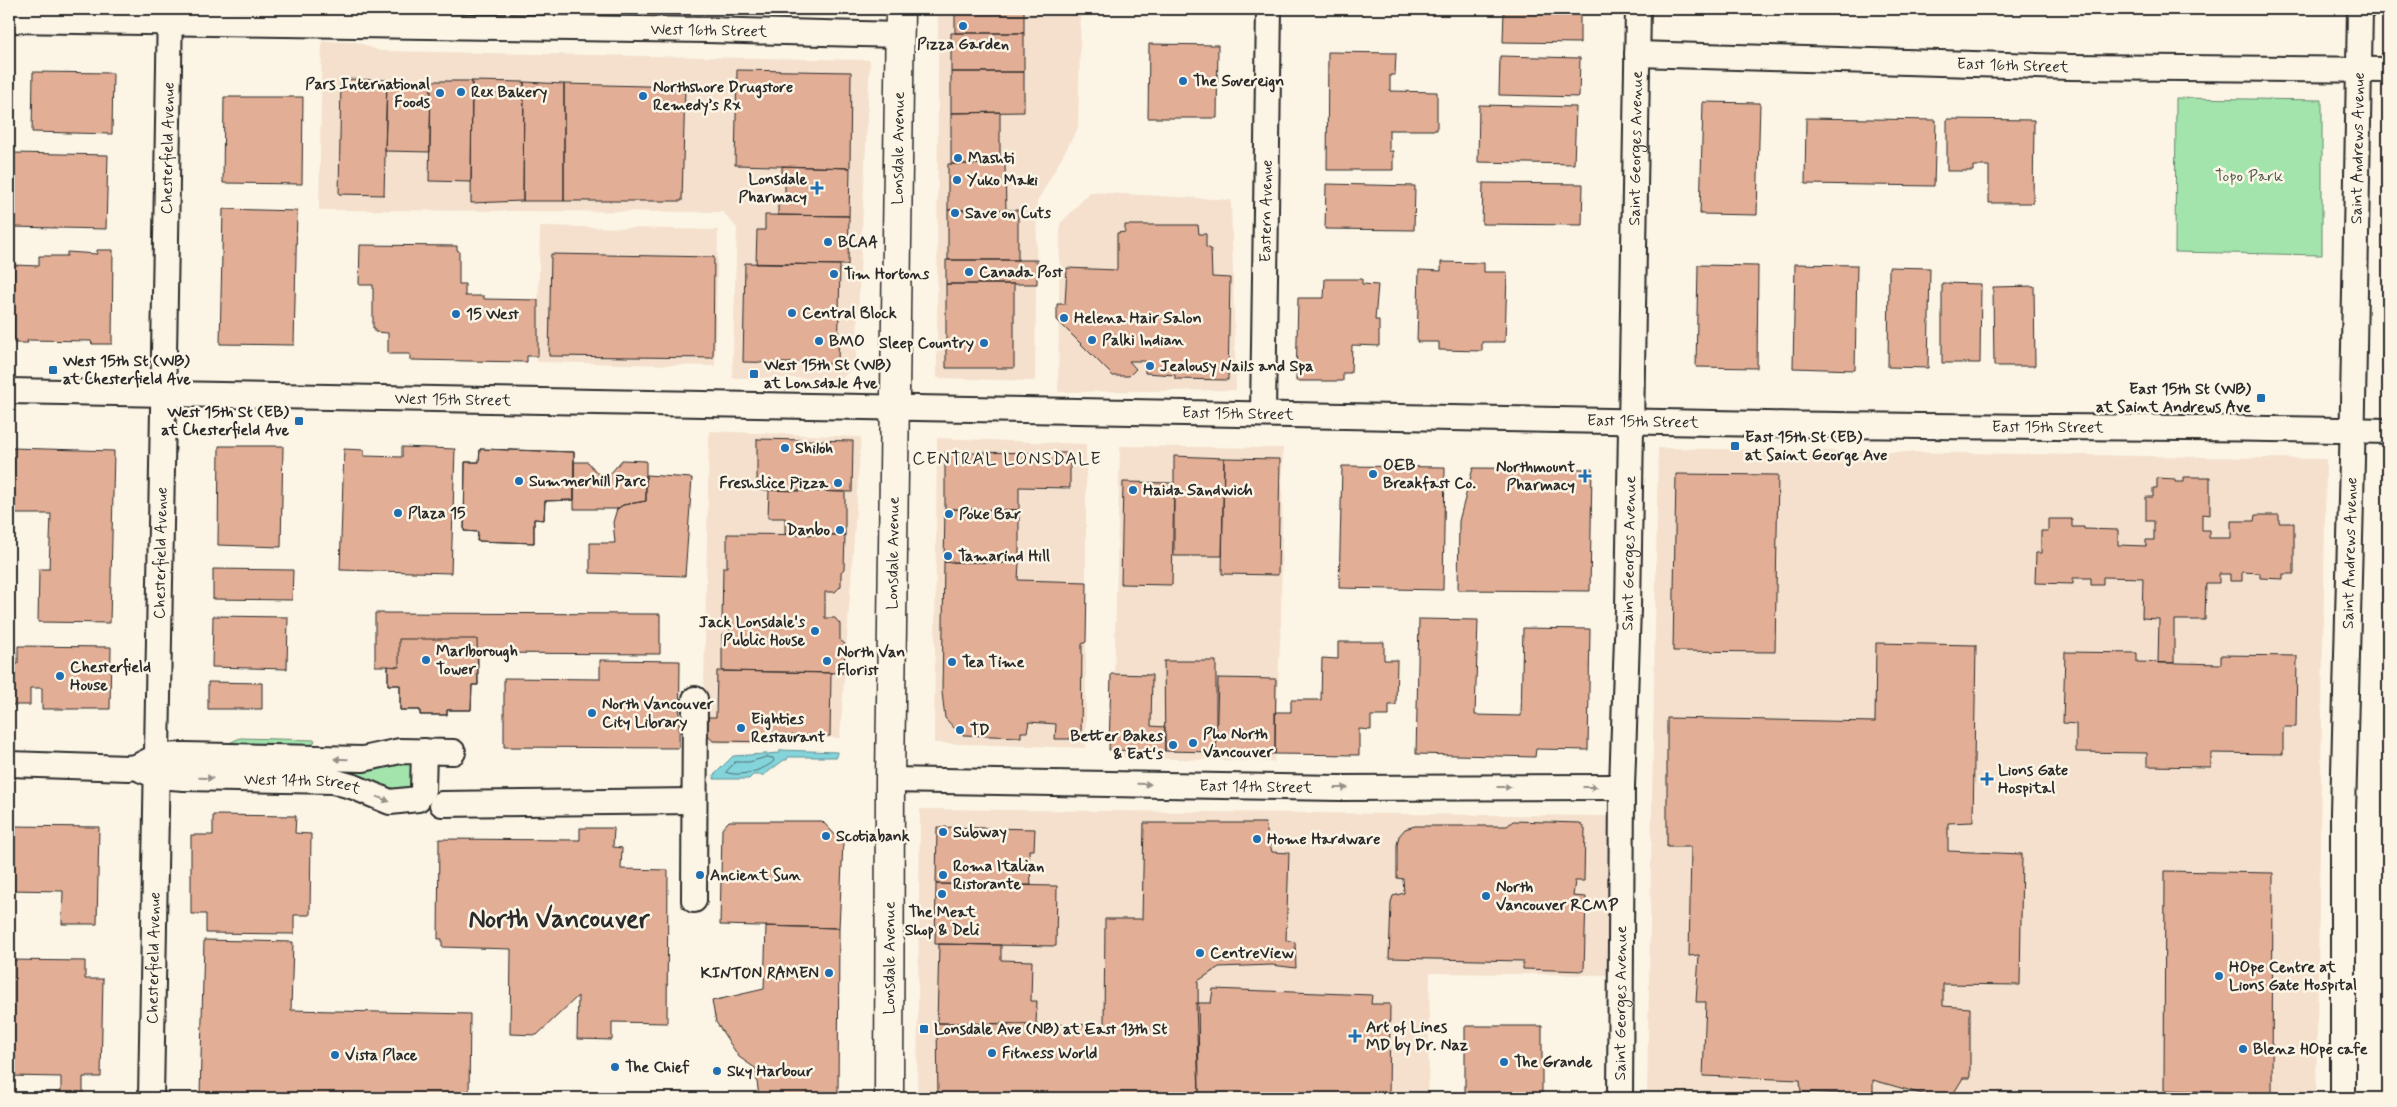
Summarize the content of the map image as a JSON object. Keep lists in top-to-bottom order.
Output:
{
  "streets": {
    "main road": ["Lonsdale Avenue"],
    "street": [
      "West 16th Street",
      "East 16th Street",
      "Chesterfield Avenue",
      "Saint Georges Avenue",
      "Saint Andrews Avenue",
      "Eastern Avenue",
      "West 15th Street",
      "East 15th Street",
      "West 14th Street",
      "East 14th Street"
    ]
  },
  "crossings": [
    ["West 16th Street", "Chesterfield Avenue"],
    ["West 16th Street", "Lonsdale Avenue"],
    ["East 16th Street", "Saint Georges Avenue"],
    ["East 16th Street", "Saint Andrews Avenue"],
    ["Chesterfield Avenue", "West 15th Street"],
    ["Chesterfield Avenue", "West 14th Street"],
    ["Lonsdale Avenue", "West 15th Street"],
    ["Lonsdale Avenue", "East 15th Street"],
    ["Lonsdale Avenue", "East 14th Street"],
    ["Saint Georges Avenue", "East 15th Street"],
    ["Saint Georges Avenue", "East 14th Street"],
    ["Saint Andrews Avenue", "East 15th Street"],
    ["Eastern Avenue", "East 15th Street"],
    ["West 15th Street", "East 15th Street"]
  ],
  "one_way": ["East 14th Street"],
  "districts": ["CENTRAL LONSDALE", "North Vancouver"],
  "parks": ["Topo Park"],
  "places": {
    "other": [
      "Pizza Garden",
      "The Sovereign",
      "Rex Bakery",
      "Pars International Foods",
      "Northshore Drugstore Remedy’s Rx",
      "Mashti",
      "Yuko Maki",
      "Save on Cuts",
      "BCAA",
      "Canada Post",
      "Tim Hortons",
      "Central Block",
      "15 West",
      "Helena Hair Salon",
      "Palki Indian",
      "BMO",
      "Sleep Country",
      "Jealousy Nails and Spa",
      "Shiloh",
      "OEB Breakfast Co.",
      "Summerhill Parc",
      "Freshslice Pizza",
      "Haida Sandwich",
      "Plaza 15",
      "Poke Bar",
      "Danbo",
      "Tamarind Hill",
      "Jack Lonsdale's Public House",
      "Marlborough Tower",
      "North Van Florist",
      "Tea Time",
      "Chesterfield House",
      "North Vancouver City Library",
      "Eighties Restaurant",
      "TD",
      "Pho North Vancouver",
      "Better Bakes & Eat‘s",
      "Subway",
      "Scotiabank",
      "Home Hardware",
      "Ancient Sun",
      "Roma Italian Ristorante",
      "The Meat Shop & Deli",
      "North Vancouver RCMP",
      "CentreView",
      "KINTON RAMEN",
      "HOpe Centre at Lions Gate Hospital",
      "Blenz HOpe cafe",
      "Fitness World",
      "Vista Place",
      "The Grande",
      "The Chief",
      "Sky Harbour"
    ],
    "health": [
      "Lonsdale Pharmacy",
      "Northmount Pharmacy",
      "Lions Gate Hospital",
      "Art of Lines MD by Dr. Naz"
    ],
    "transit": [
      "West 15th St (WB) at Chesterfield Ave",
      "West 15th St (WB) at Lonsdale Ave",
      "East 15th St (WB) at Saint Andrews Ave",
      "West 15th St (EB) at Chesterfield Ave",
      "East 15th St (EB) at Saint George Ave",
      "Lonsdale Ave (NB) at East 13th St"
    ]
  }
}
